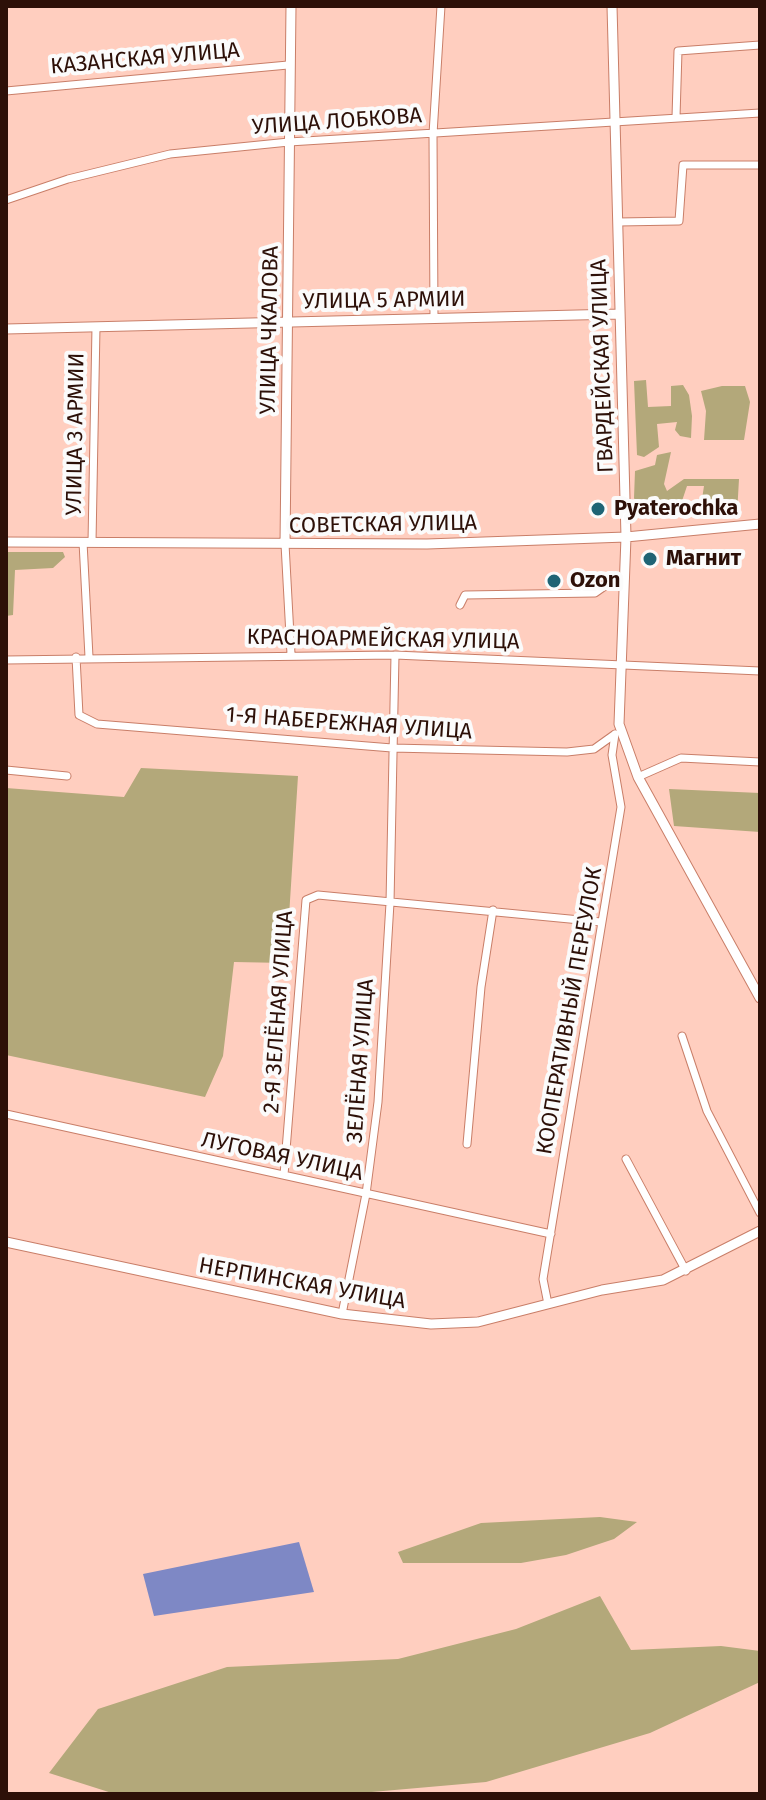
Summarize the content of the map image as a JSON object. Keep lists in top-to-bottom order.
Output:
{
  "streets": {
    "main road": [
      "УЛИЦА 5 АРМИИ",
      "УЛИЦА ЧКАЛОВА",
      "ГВАРДЕЙСКАЯ УЛИЦА",
      "СОВЕТСКАЯ УЛИЦА",
      "НЕРПИНСКАЯ УЛИЦА"
    ],
    "street": [
      "КАЗАНСКАЯ УЛИЦА",
      "УЛИЦА ЛОБКОВА",
      "УЛИЦА 3 АРМИИ",
      "КРАСНОАРМЕЙСКАЯ УЛИЦА",
      "1-Я НАБЕРЕЖНАЯ УЛИЦА",
      "КООПЕРАТИВНЫЙ ПЕРЕУЛОК",
      "2-Я ЗЕЛЁНАЯ УЛИЦА",
      "ЗЕЛЁНАЯ УЛИЦА",
      "ЛУГОВАЯ УЛИЦА"
    ]
  },
  "crossings": [
    ["КАЗАНСКАЯ УЛИЦА", "УЛИЦА ЧКАЛОВА"],
    ["УЛИЦА ЛОБКОВА", "УЛИЦА ЧКАЛОВА"],
    ["УЛИЦА ЛОБКОВА", "ГВАРДЕЙСКАЯ УЛИЦА"],
    ["УЛИЦА 5 АРМИИ", "УЛИЦА ЧКАЛОВА"],
    ["УЛИЦА 5 АРМИИ", "ГВАРДЕЙСКАЯ УЛИЦА"],
    ["УЛИЦА 5 АРМИИ", "УЛИЦА 3 АРМИИ"],
    ["УЛИЦА ЧКАЛОВА", "СОВЕТСКАЯ УЛИЦА"],
    ["УЛИЦА ЧКАЛОВА", "КРАСНОАРМЕЙСКАЯ УЛИЦА"],
    ["ГВАРДЕЙСКАЯ УЛИЦА", "СОВЕТСКАЯ УЛИЦА"],
    ["ГВАРДЕЙСКАЯ УЛИЦА", "КРАСНОАРМЕЙСКАЯ УЛИЦА"],
    ["ГВАРДЕЙСКАЯ УЛИЦА", "1-Я НАБЕРЕЖНАЯ УЛИЦА"],
    ["ГВАРДЕЙСКАЯ УЛИЦА", "КООПЕРАТИВНЫЙ ПЕРЕУЛОК"],
    ["УЛИЦА 3 АРМИИ", "СОВЕТСКАЯ УЛИЦА"],
    ["УЛИЦА 3 АРМИИ", "КРАСНОАРМЕЙСКАЯ УЛИЦА"],
    ["КРАСНОАРМЕЙСКАЯ УЛИЦА", "1-Я НАБЕРЕЖНАЯ УЛИЦА"],
    ["КРАСНОАРМЕЙСКАЯ УЛИЦА", "ЗЕЛЁНАЯ УЛИЦА"],
    ["1-Я НАБЕРЕЖНАЯ УЛИЦА", "КООПЕРАТИВНЫЙ ПЕРЕУЛОК"],
    ["1-Я НАБЕРЕЖНАЯ УЛИЦА", "ЗЕЛЁНАЯ УЛИЦА"],
    ["КООПЕРАТИВНЫЙ ПЕРЕУЛОК", "ЛУГОВАЯ УЛИЦА"],
    ["КООПЕРАТИВНЫЙ ПЕРЕУЛОК", "НЕРПИНСКАЯ УЛИЦА"],
    ["2-Я ЗЕЛЁНАЯ УЛИЦА", "ЗЕЛЁНАЯ УЛИЦА"],
    ["2-Я ЗЕЛЁНАЯ УЛИЦА", "ЛУГОВАЯ УЛИЦА"],
    ["ЗЕЛЁНАЯ УЛИЦА", "ЛУГОВАЯ УЛИЦА"],
    ["ЗЕЛЁНАЯ УЛИЦА", "НЕРПИНСКАЯ УЛИЦА"]
  ],
  "places": ["Pyaterochka", "Магнит", "Ozon"]
}
